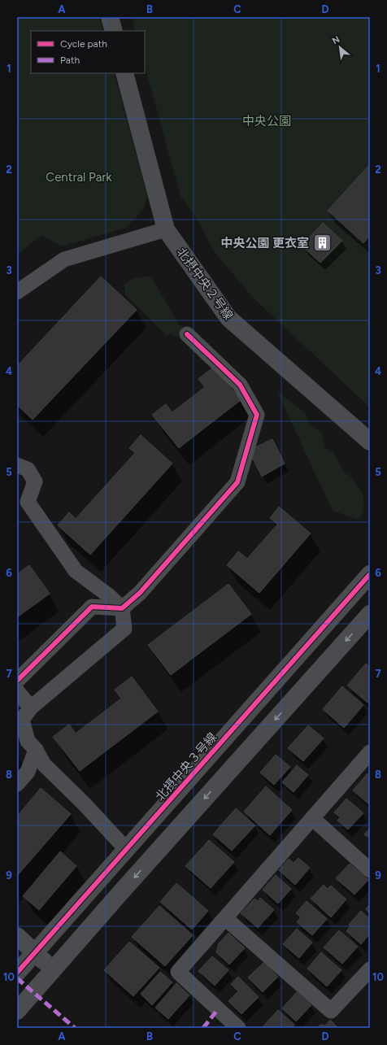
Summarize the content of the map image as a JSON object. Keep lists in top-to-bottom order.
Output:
{
  "streets": {
    "street": ["北摂中央２号線", "北摂中央３号線"]
  },
  "parks": ["中央公園", "Central Park"],
  "places": {
    "building": ["中央公園 更衣室"]
  },
  "legend": ["Cycle path", "Path"],
  "north": "top left",
  "grid": {
    "columns": [
      "A",
      "B",
      "C",
      "D"
    ],
    "rows": [
      "1",
      "2",
      "3",
      "4",
      "5",
      "6",
      "7",
      "8",
      "9",
      "10"
    ]
  }
}
